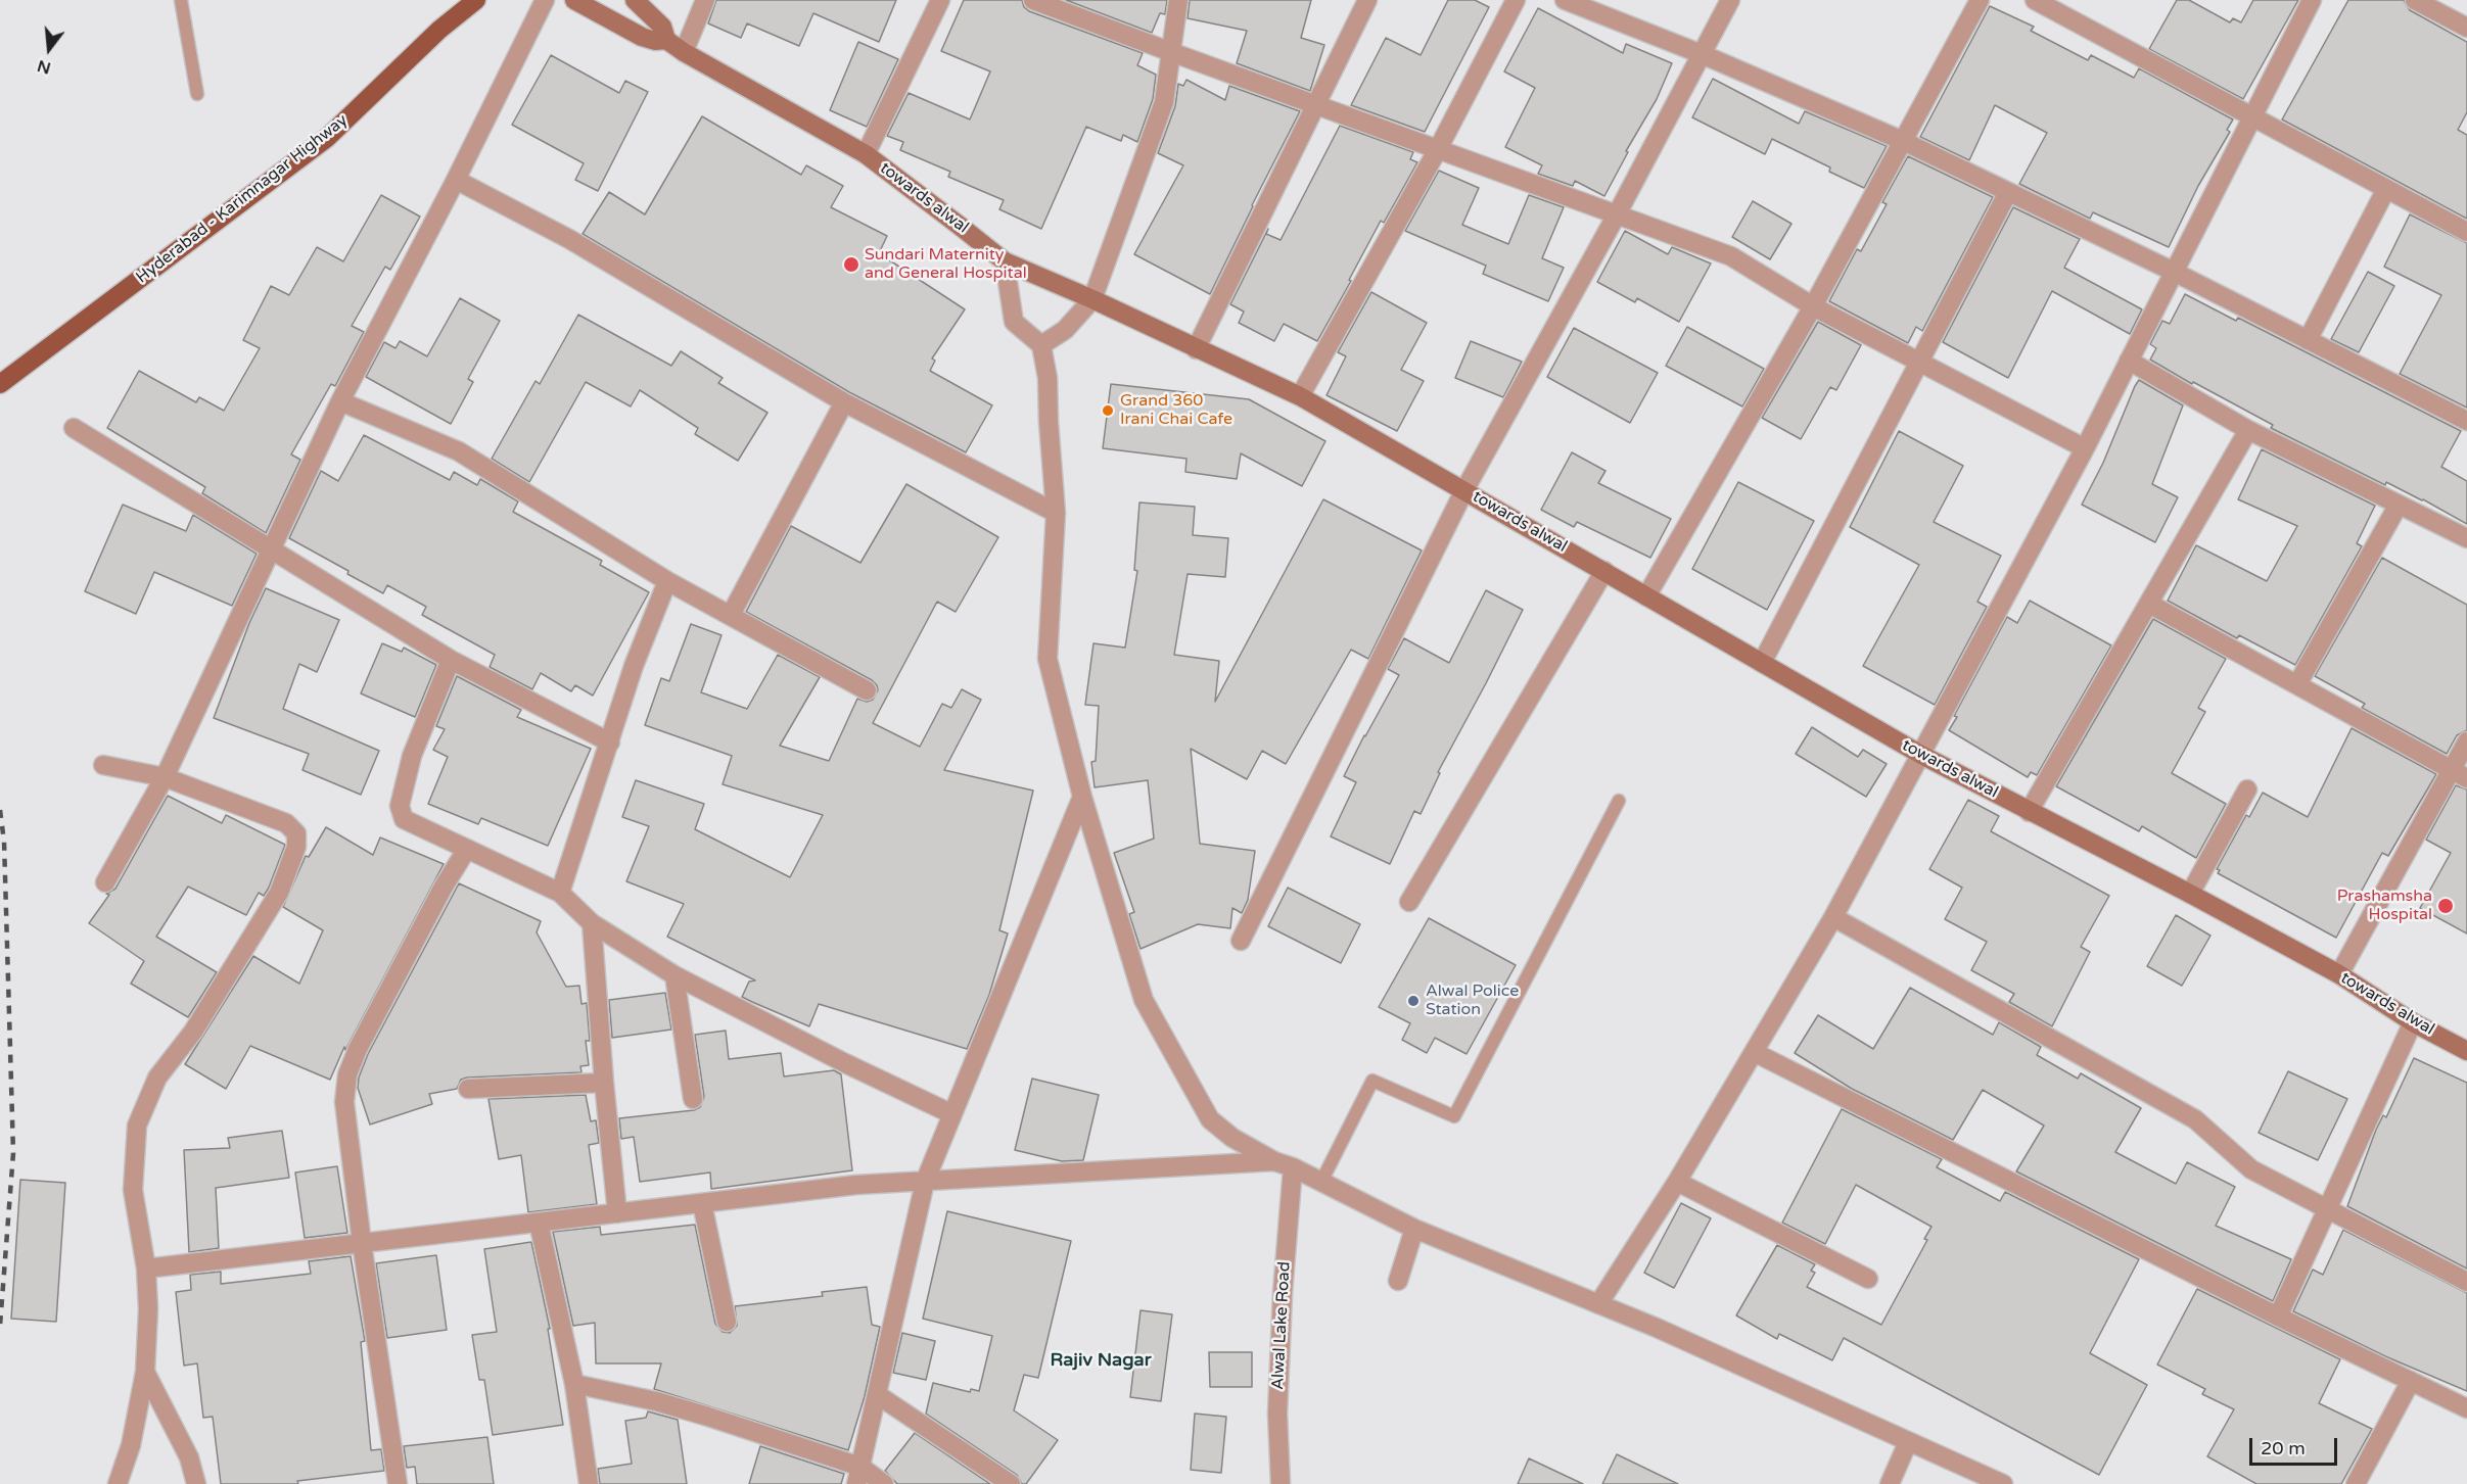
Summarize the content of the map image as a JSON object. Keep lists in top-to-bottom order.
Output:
{
  "streets": {
    "main road": ["towards alwal", "Hyderabad - Karimnagar Highway"],
    "street": ["Alwal Lake Road"]
  },
  "districts": ["Rajiv Nagar"],
  "places": [
    "Sundari Maternity and General Hospital",
    "Grand 360 Irani Chai Cafe",
    "Prashamsha Hospital",
    "Alwal Police Station"
  ],
  "scale_bar": "20 m",
  "north": "bottom"
}
